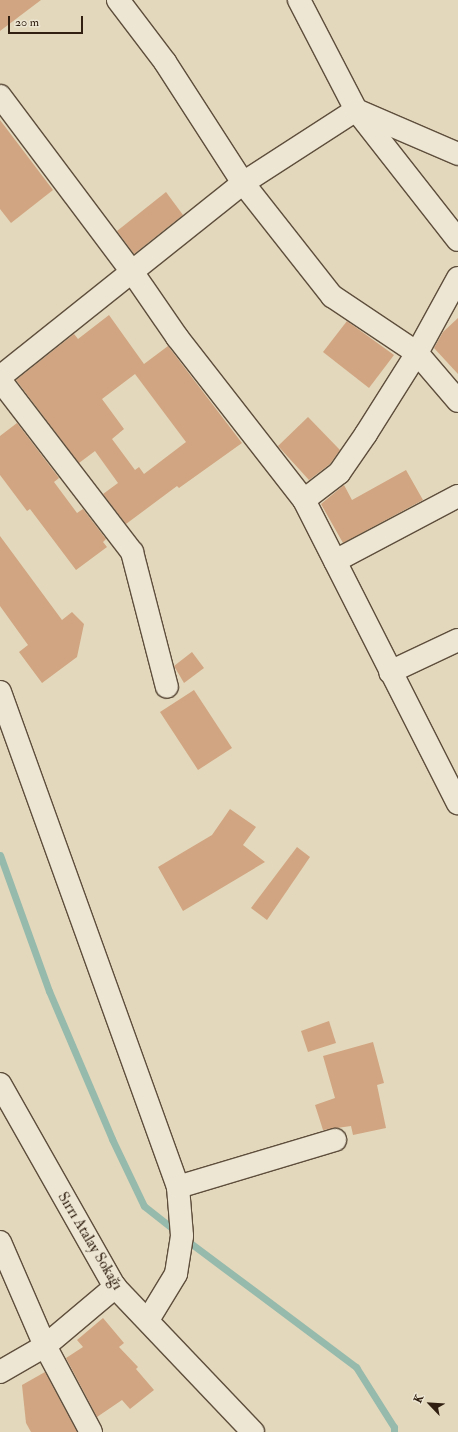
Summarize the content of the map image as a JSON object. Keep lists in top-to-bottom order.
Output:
{
  "streets": {
    "street": ["Sırrı Atalay Sokağı"]
  },
  "scale_bar": "20 m",
  "north": "top left"
}
